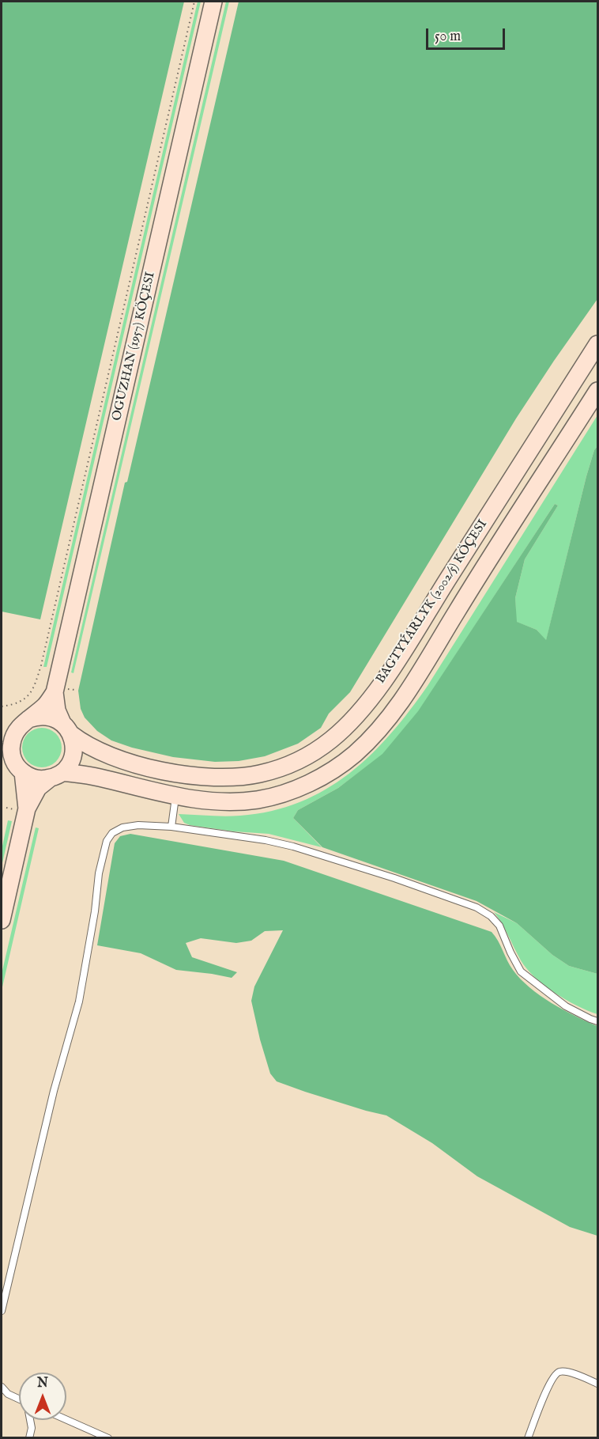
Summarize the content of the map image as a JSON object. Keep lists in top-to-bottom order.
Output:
{
  "streets": {
    "street": ["OGUZHAN (1957) KÖÇESI", "BAGTYÝARLYK (2002/5) KÖÇESI"]
  },
  "crossings": [
    ["OGUZHAN (1957) KÖÇESI", "BAGTYÝARLYK (2002/5) KÖÇESI"]
  ],
  "scale_bar": "50 m",
  "north": "top"
}
